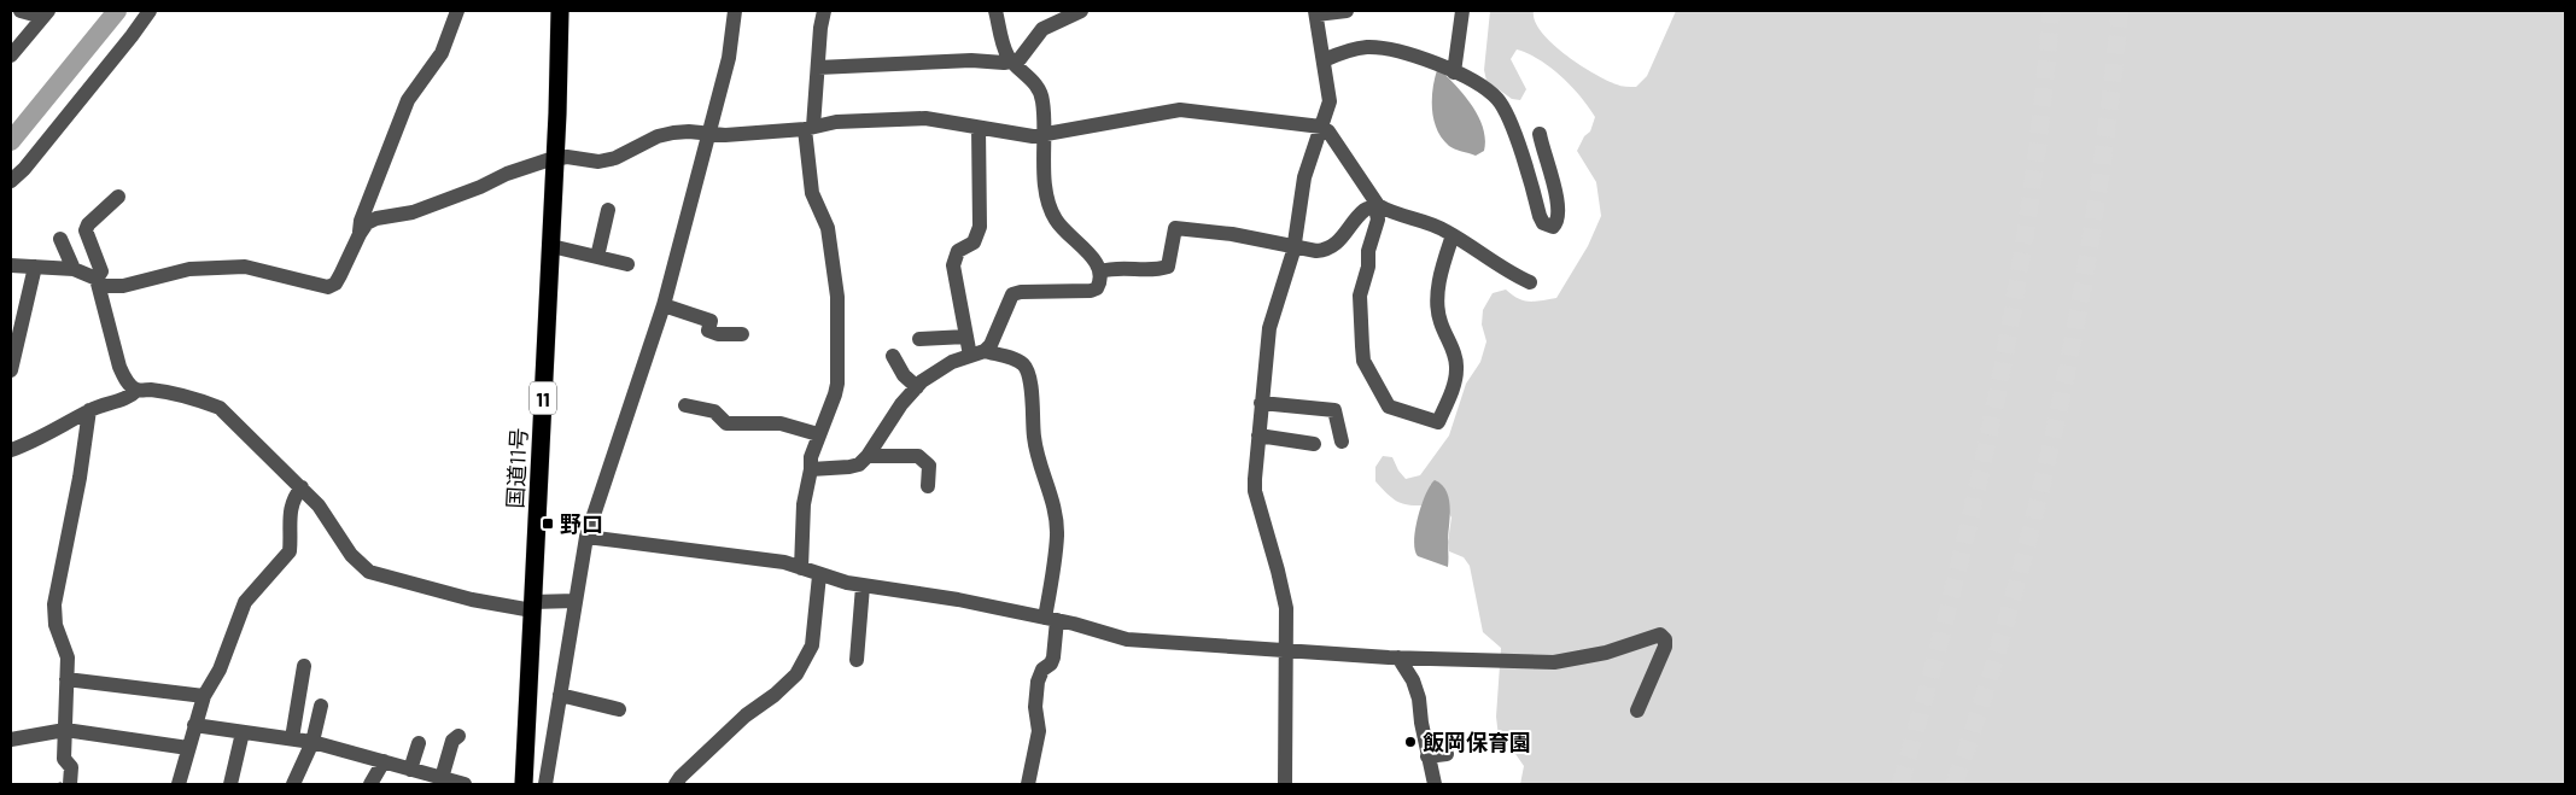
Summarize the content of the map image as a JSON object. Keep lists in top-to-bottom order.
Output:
{
  "streets": {
    "highway": ["11", "国道11号"]
  },
  "places": {
    "transit": ["野口"],
    "other": ["飯岡保育園"]
  }
}
